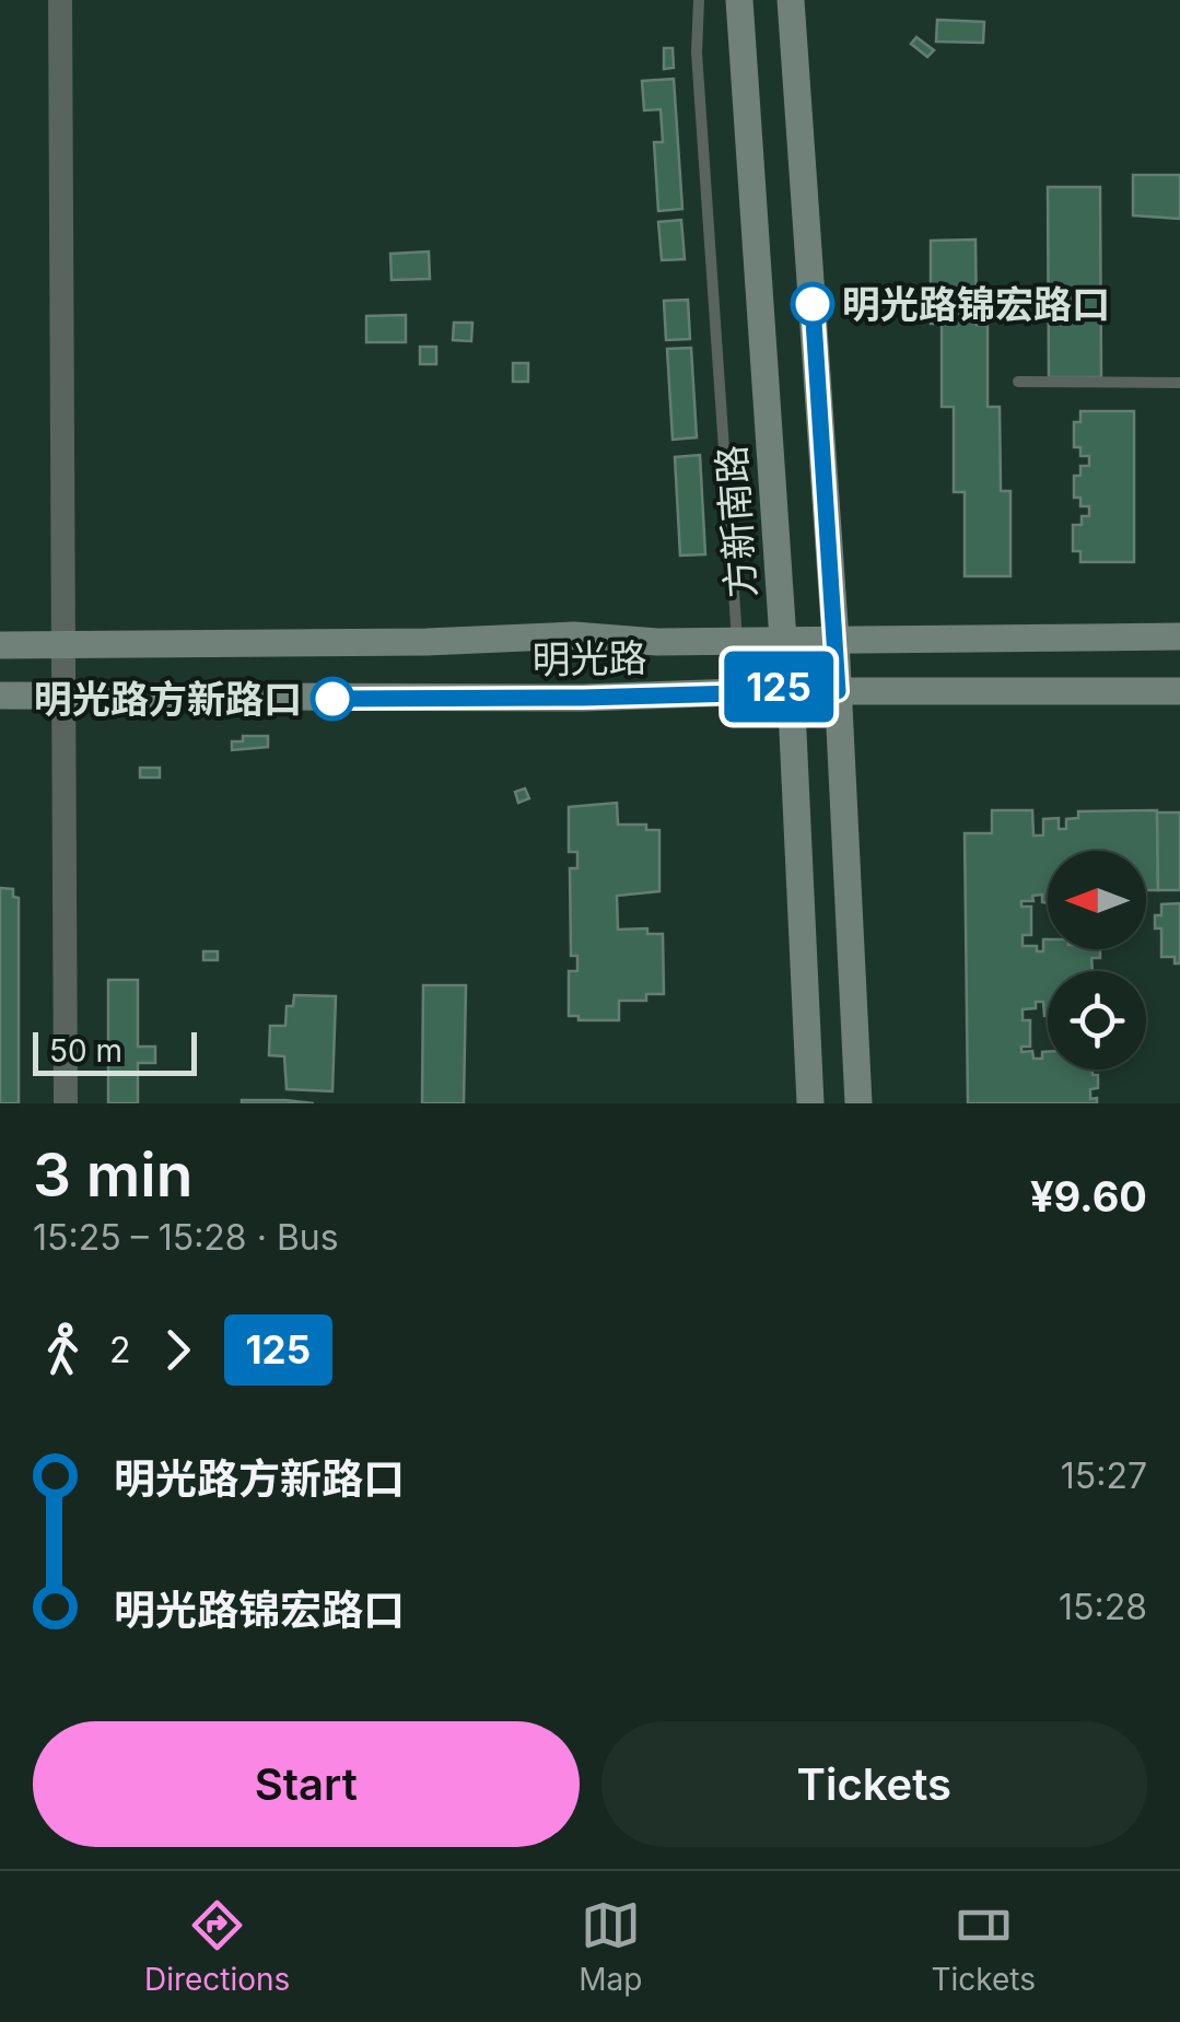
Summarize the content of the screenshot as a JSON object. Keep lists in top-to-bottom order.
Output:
{
  "streets": {
    "main road": ["方新南路", "明光路"]
  },
  "crossings": [
    ["方新南路", "明光路"]
  ],
  "places": ["明光路锦宏路口", "明光路方新路口"],
  "lines": ["bus line 125"],
  "scale_bar": "50 m",
  "north": "left",
  "page": {
    "on_map": "125",
    "scale": "50 m",
    "heading": ["3 min", "15:25 – 15:28 · Bus", "¥9.60"],
    "legs": ["2", "125"],
    "list": [
      {
        "name": "明光路方新路口",
        "value": "15:27"
      },
      {
        "name": "明光路锦宏路口",
        "value": "15:28"
      }
    ],
    "buttons": ["Start", "Tickets"],
    "tabs": ["Directions", "Map", "Tickets"]
  }
}
